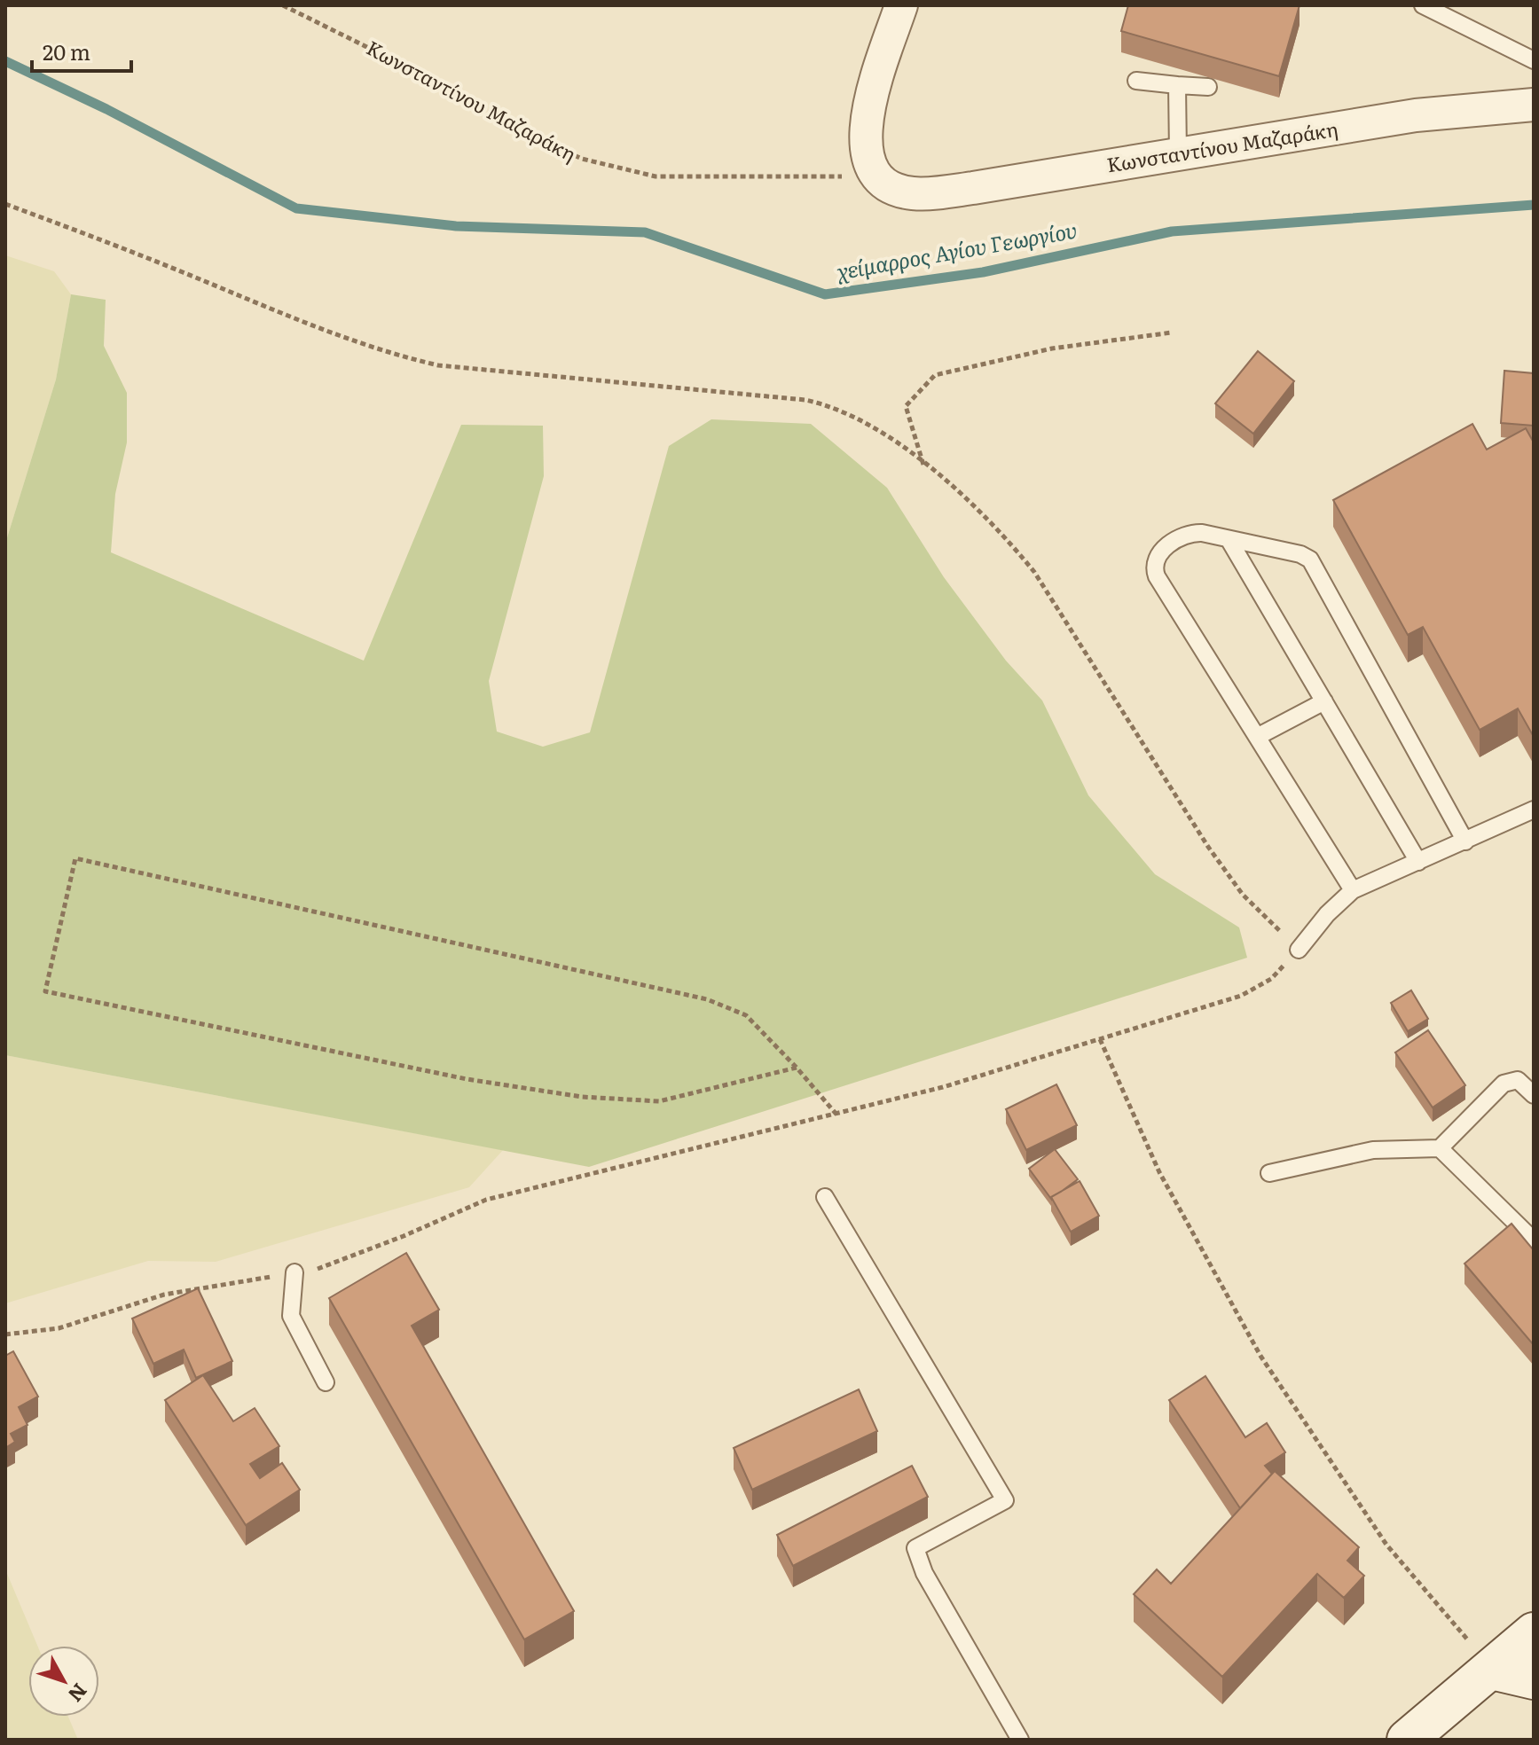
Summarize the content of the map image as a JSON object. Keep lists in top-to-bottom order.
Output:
{
  "streets": {
    "street": ["Κωνσταντίνου Μαζαράκη"]
  },
  "water": ["χείμαρρος Αγίου Γεωργίου"],
  "scale_bar": "20 m",
  "north": "bottom right"
}
